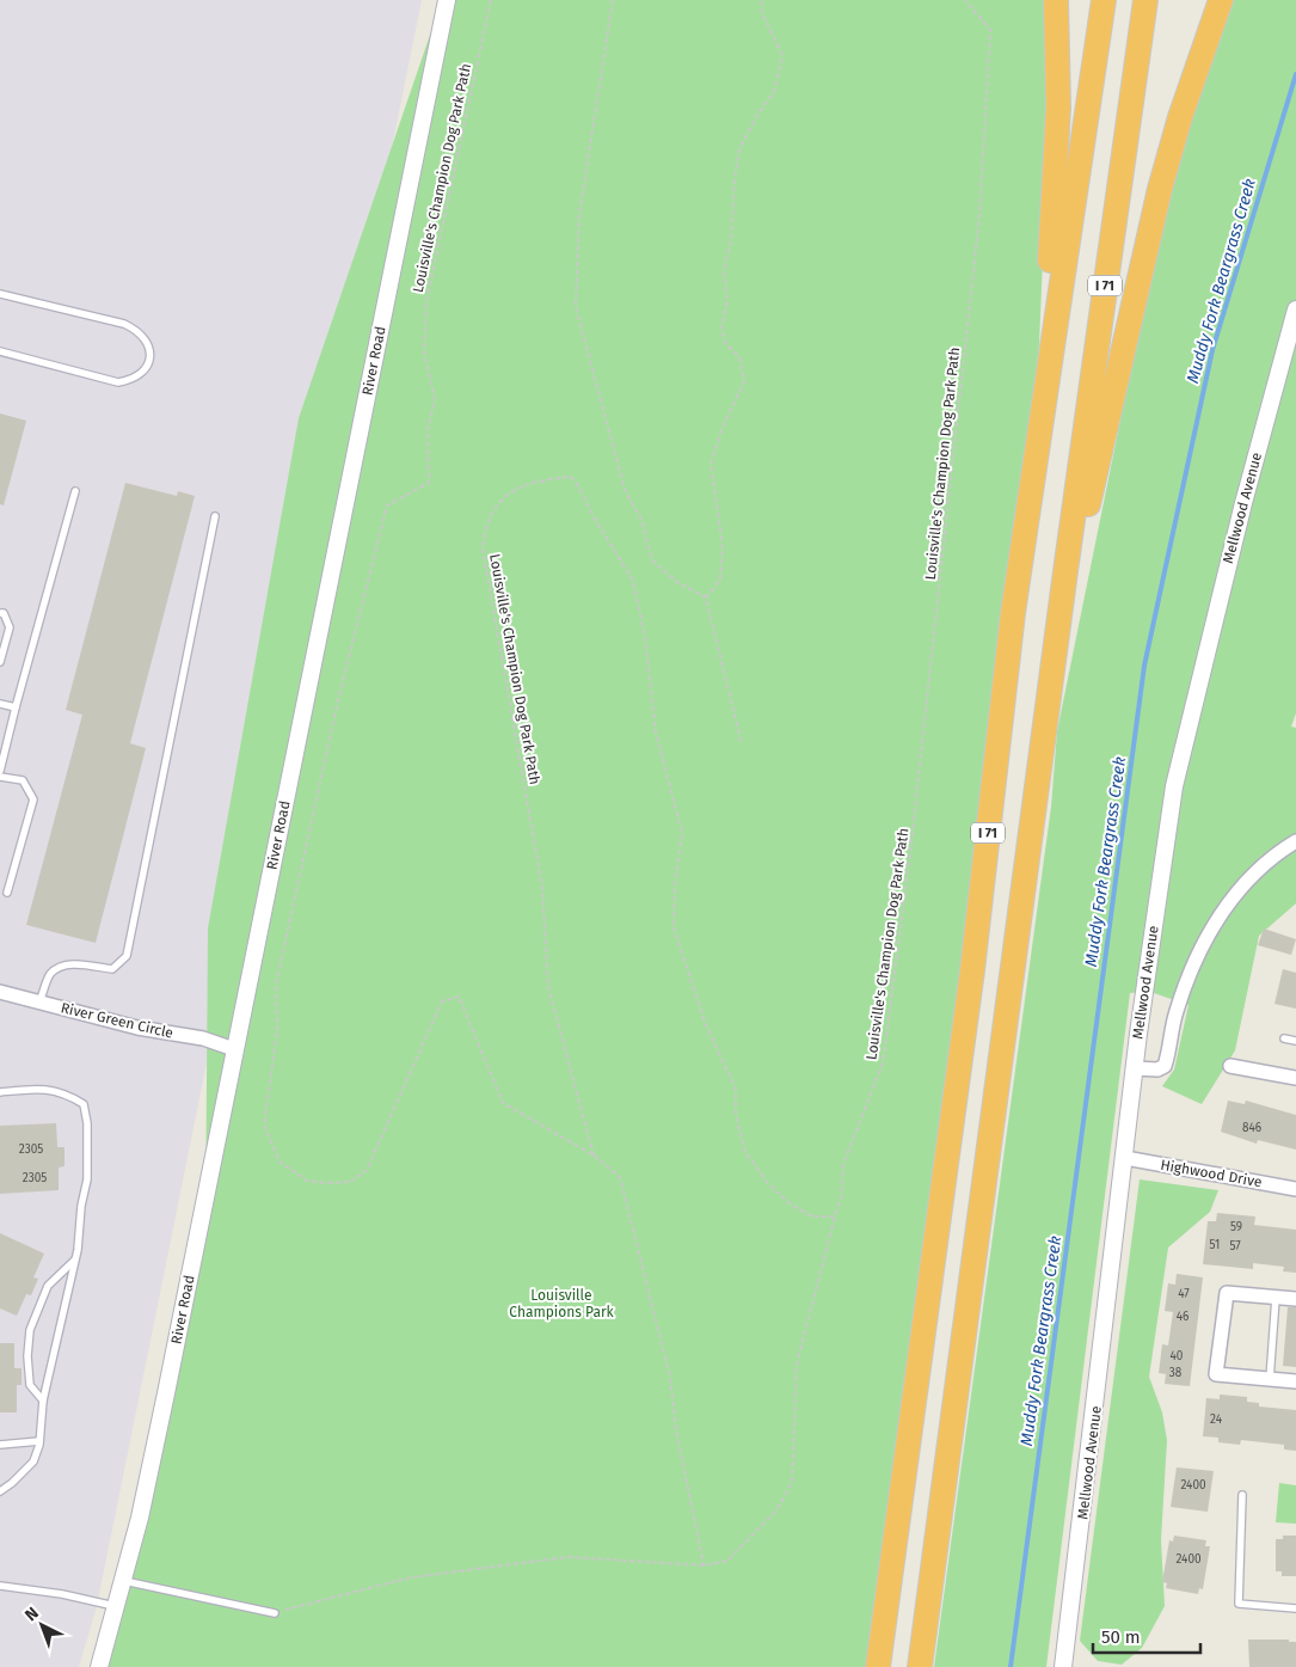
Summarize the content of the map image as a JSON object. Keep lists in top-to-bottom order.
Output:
{
  "streets": {
    "highway": ["I 71"],
    "street": [
      "River Road",
      "Mellwood Avenue",
      "River Green Circle",
      "Highwood Drive"
    ],
    "path": ["Louisville's Champion Dog Park Path"]
  },
  "crossings": [
    ["River Road", "River Green Circle"],
    ["Mellwood Avenue", "Highwood Drive"]
  ],
  "water": ["Muddy Fork Beargrass Creek"],
  "parks": ["Louisville Champions Park"],
  "house_numbers": [
    "846",
    "2305",
    "2305",
    "59",
    "51",
    "57",
    "47",
    "46",
    "40",
    "38",
    "24",
    "2400",
    "2400"
  ],
  "scale_bar": "50 m",
  "north": "top left"
}
